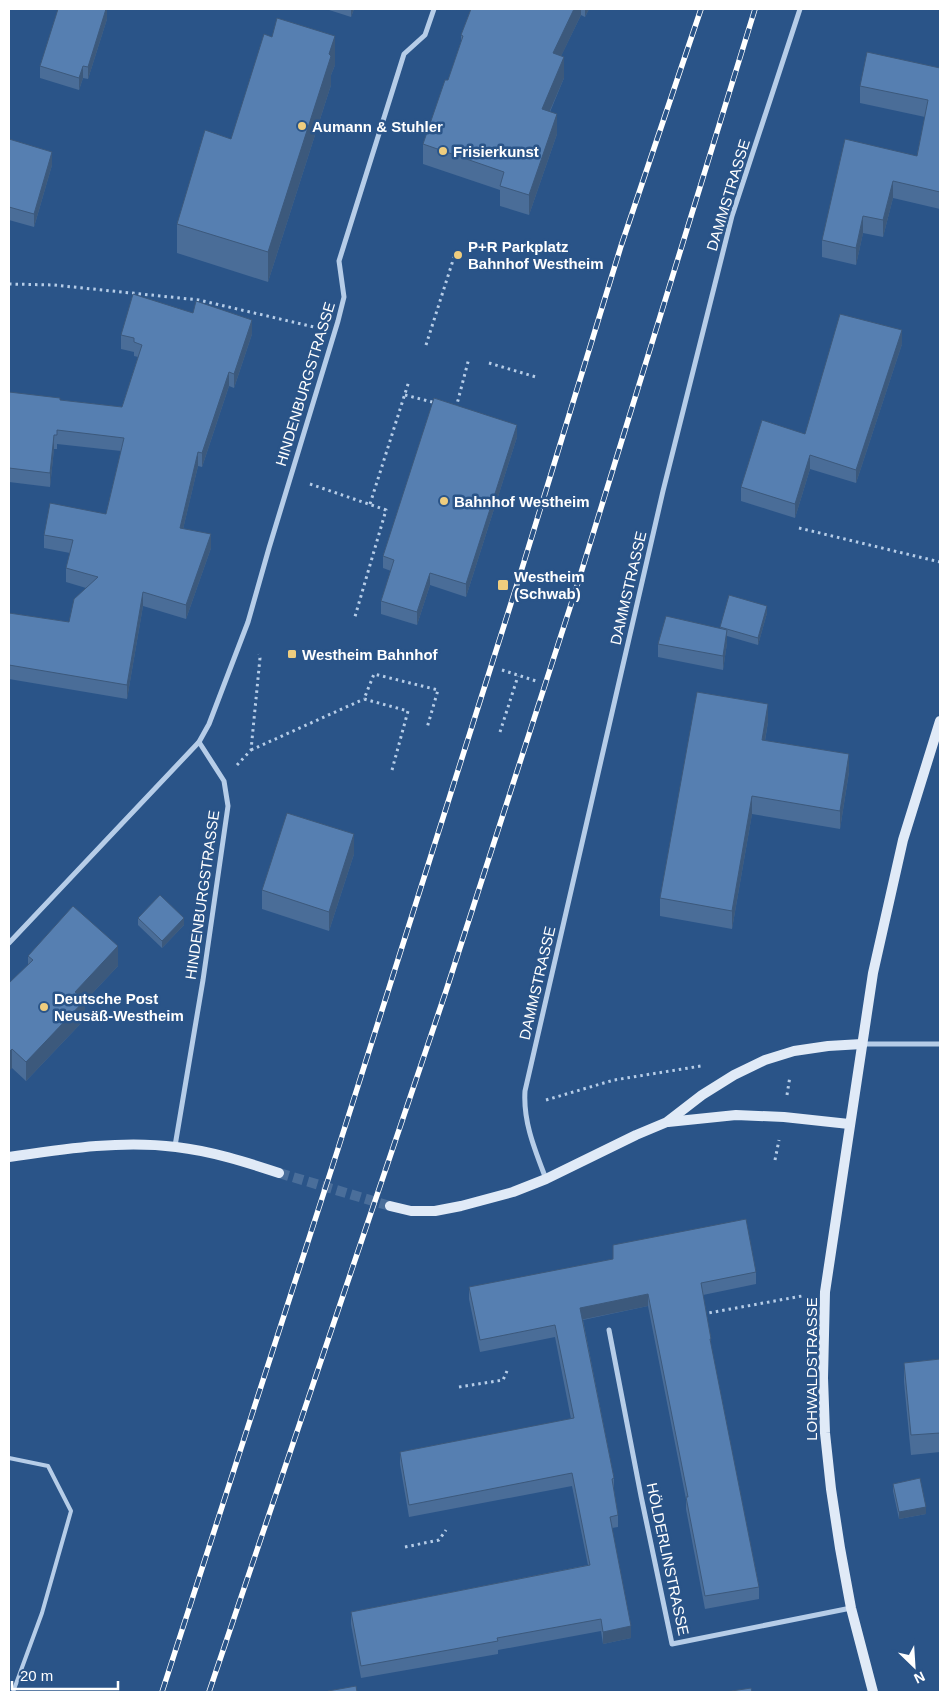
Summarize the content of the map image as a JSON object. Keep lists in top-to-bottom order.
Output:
{
  "streets": {
    "street": [
      "DAMMSTRASSE",
      "HINDENBURGSTRASSE",
      "LOHWALDSTRASSE",
      "HÖLDERLINSTRASSE"
    ]
  },
  "crossings": [
    ["LOHWALDSTRASSE", "HÖLDERLINSTRASSE"]
  ],
  "places": {
    "other": [
      "Aumann & Stuhler",
      "Frisierkunst",
      "P+R Parkplatz Bahnhof Westheim",
      "Bahnhof Westheim",
      "Deutsche Post Neusäß-Westheim"
    ],
    "transit": ["Westheim (Schwab)", "Westheim Bahnhof"]
  },
  "scale_bar": "20 m",
  "north": "bottom right"
}
